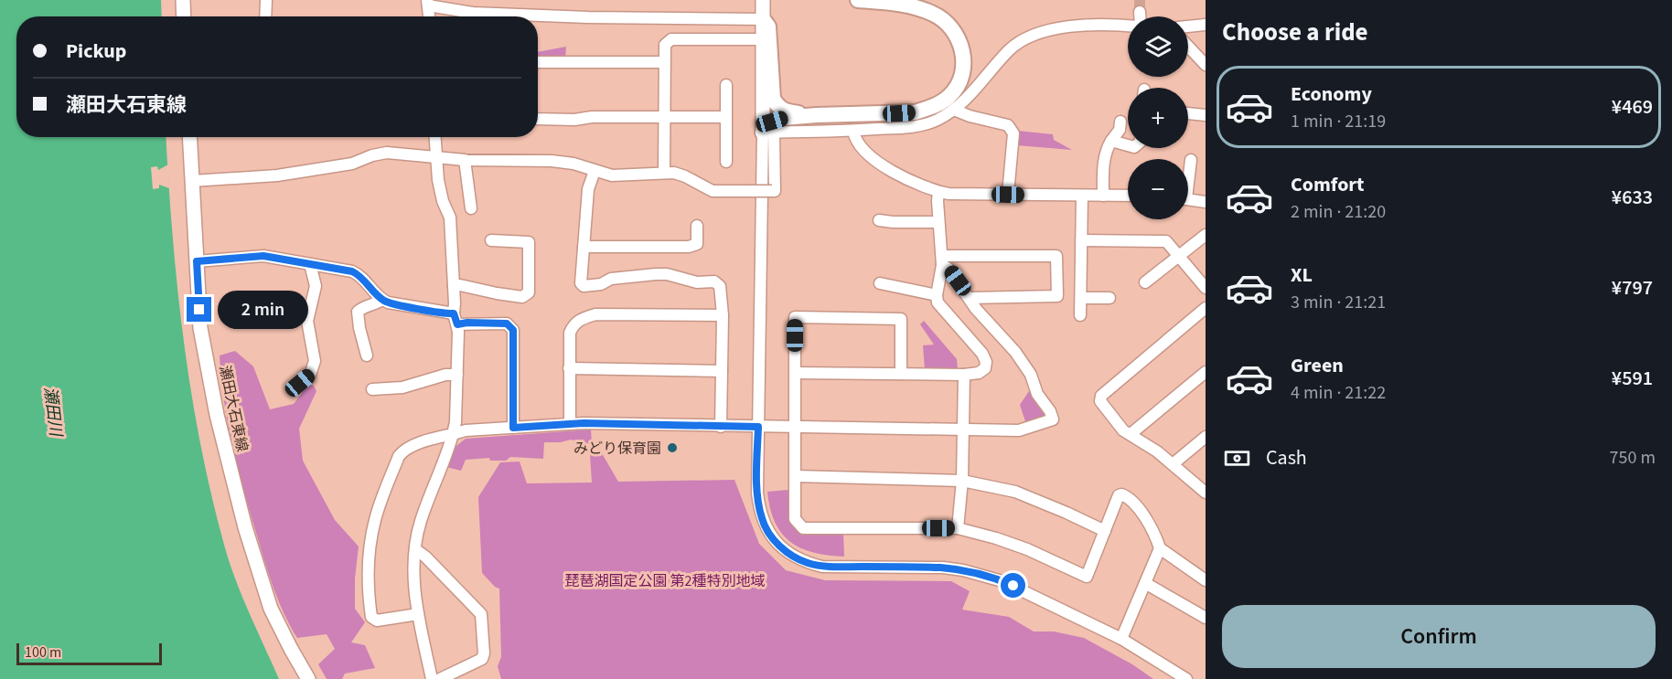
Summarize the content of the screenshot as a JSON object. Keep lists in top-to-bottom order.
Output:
{
  "streets": {
    "main road": ["瀬田大石東線"]
  },
  "water": ["瀬田川"],
  "parks": ["琵琶湖国定公園 第2種特別地域"],
  "places": ["みどり保育園"],
  "scale_bar": "100 m",
  "page": {
    "heading": "Choose a ride",
    "map_buttons": ["+", "−"],
    "banner": ["Pickup", "瀬田大石東線"],
    "list": [
      {
        "name": "Economy",
        "note": "1 min · 21:19",
        "value": "¥469"
      },
      {
        "name": "Comfort",
        "note": "2 min · 21:20",
        "value": "¥633"
      },
      {
        "name": "XL",
        "note": "3 min · 21:21",
        "value": "¥797"
      },
      {
        "name": "Green",
        "note": "4 min · 21:22",
        "value": "¥591"
      }
    ],
    "bubble": "2 min",
    "pay": ["Cash", "750 m"],
    "buttons": "Confirm",
    "scale": "100 m"
  }
}
